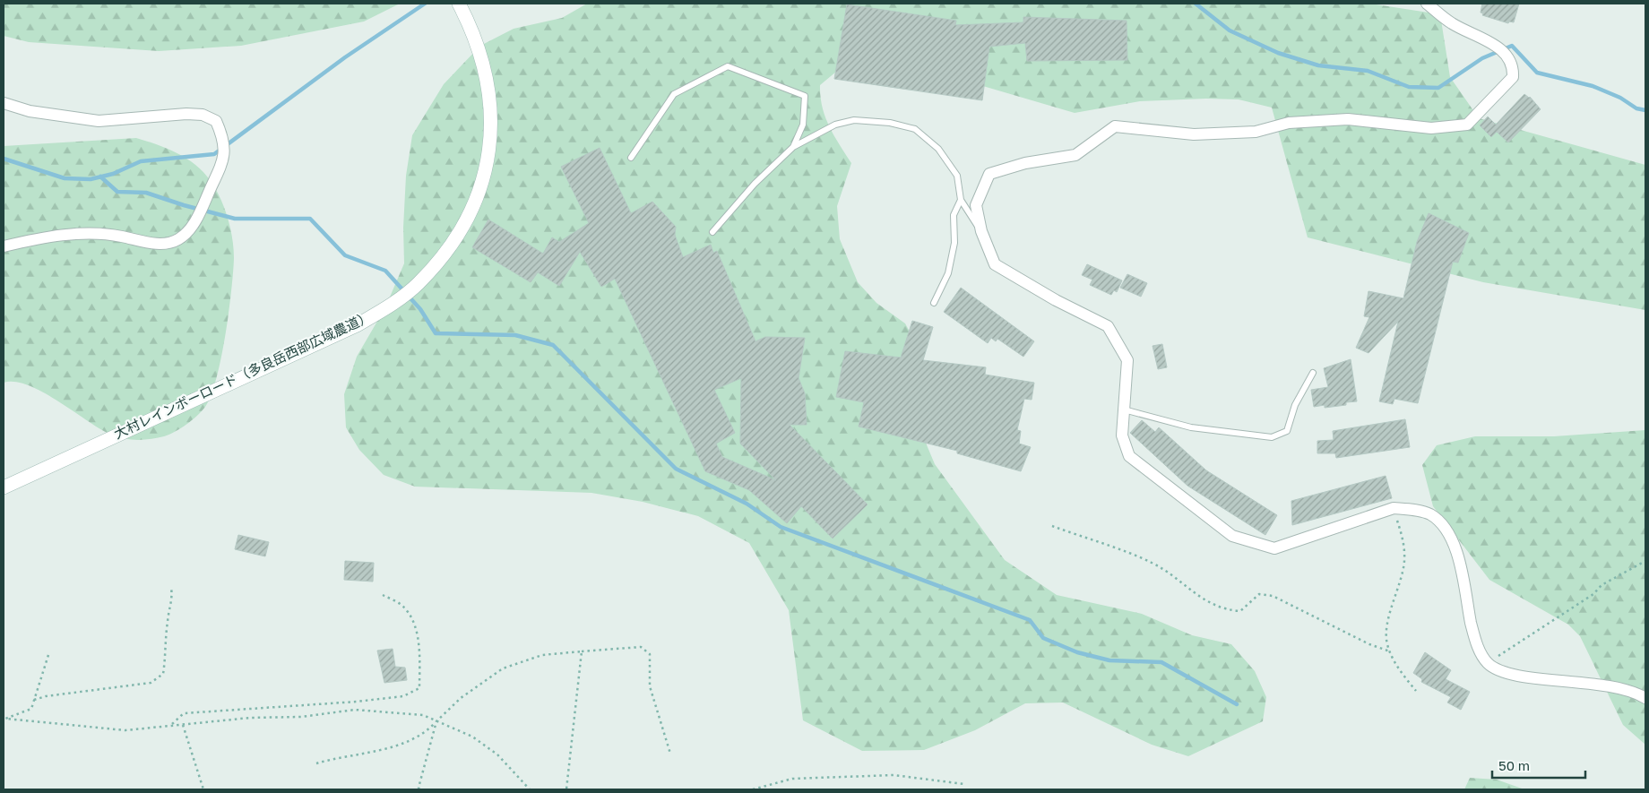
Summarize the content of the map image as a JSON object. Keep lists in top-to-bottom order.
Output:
{
  "streets": {
    "street": ["大村レインボーロード（多良岳西部広域農道）"]
  },
  "scale_bar": "50 m"
}
